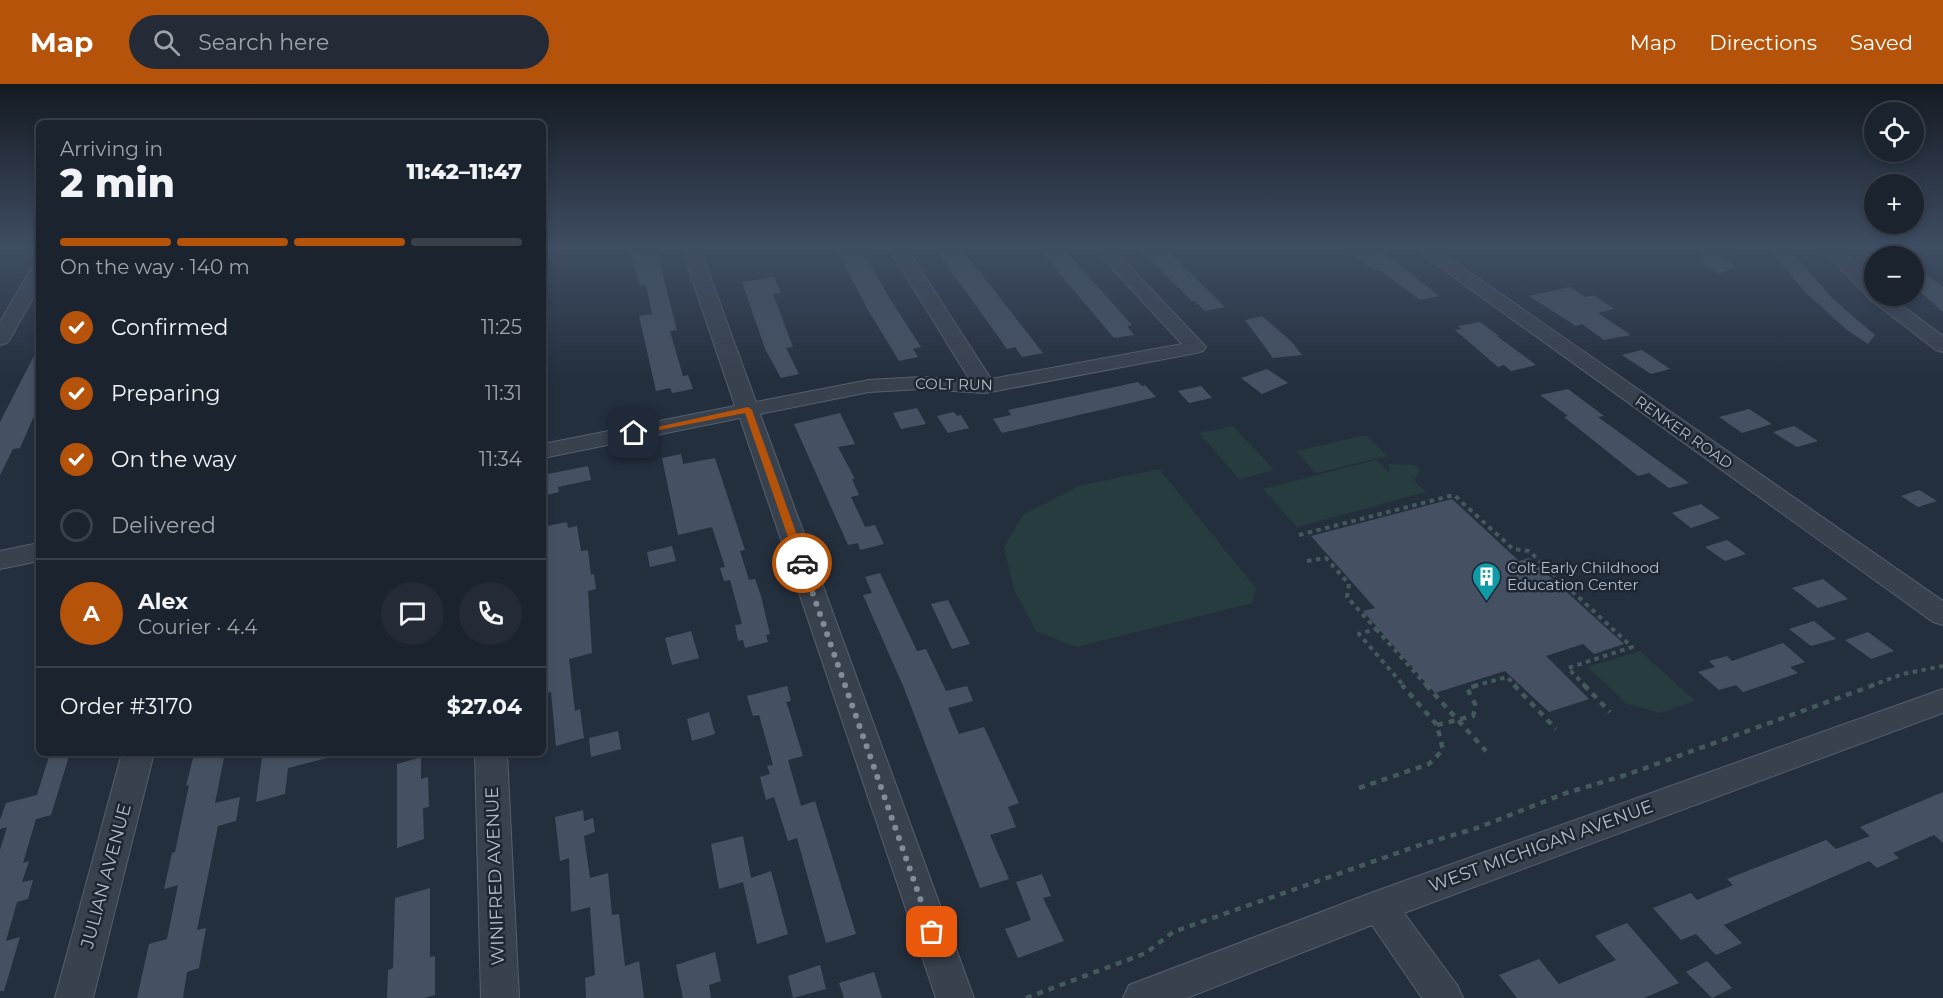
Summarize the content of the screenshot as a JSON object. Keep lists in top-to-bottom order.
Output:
{
  "streets": {
    "street": [
      "COLT RUN",
      "RENKER ROAD",
      "WEST MICHIGAN AVENUE",
      "JULIAN AVENUE",
      "WINIFRED AVENUE"
    ]
  },
  "places": {
    "building": ["Colt Early Childhood Education Center"]
  },
  "page": {
    "header": "Map",
    "search": "Search here",
    "nav": ["Map", "Directions", "Saved"],
    "map_buttons": ["+", "−"],
    "heading": ["2 min", "Arriving in", "11:42–11:47"],
    "panel": [
      "Alex",
      "Courier · 4.4",
      "Order #3170",
      "$27.04"
    ],
    "bar": "On the way · 140 m",
    "list": [
      ["Confirmed", "11:25"],
      ["Preparing", "11:31"],
      ["On the way", "11:34"],
      "Delivered"
    ],
    "round": "A"
  }
}
